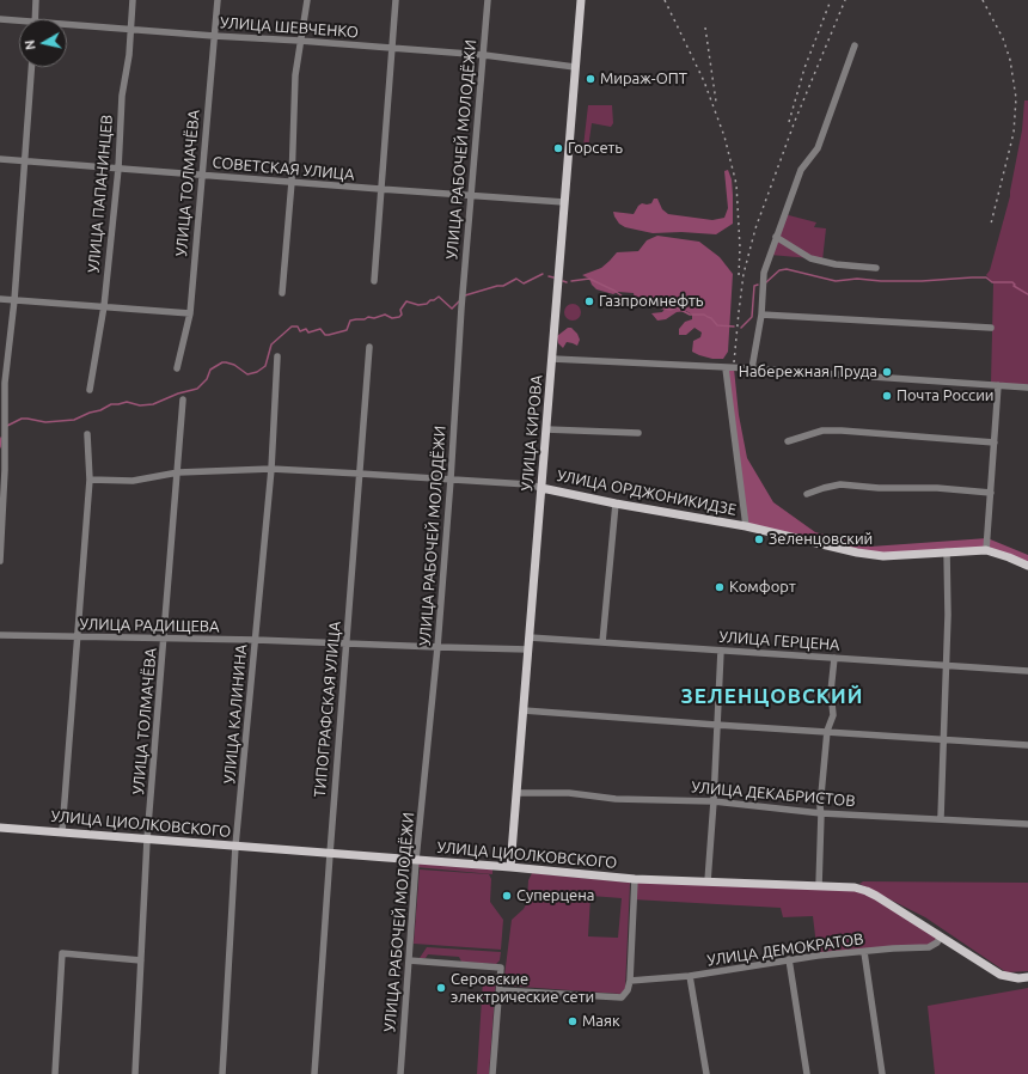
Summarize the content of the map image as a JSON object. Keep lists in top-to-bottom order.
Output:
{
  "streets": {
    "main road": ["УЛИЦА КИРОВА", "УЛИЦА ОРДЖОНИКИДЗЕ", "УЛИЦА ЦИОЛКОВСКОГО"],
    "street": [
      "УЛИЦА ШЕВЧЕНКО",
      "УЛИЦА РАБОЧЕЙ МОЛОДЁЖИ",
      "СОВЕТСКАЯ УЛИЦА",
      "УЛИЦА ТОЛМАЧЁВА",
      "УЛИЦА ПАПАНИНЦЕВ",
      "УЛИЦА РАДИЩЕВА",
      "УЛИЦА ГЕРЦЕНА",
      "ТИПОГРАФСКАЯ УЛИЦА",
      "УЛИЦА КАЛИНИНА",
      "УЛИЦА ДЕКАБРИСТОВ",
      "УЛИЦА ДЕМОКРАТОВ"
    ]
  },
  "crossings": [
    ["УЛИЦА ШЕВЧЕНКО", "УЛИЦА РАБОЧЕЙ МОЛОДЁЖИ"],
    ["УЛИЦА ШЕВЧЕНКО", "УЛИЦА ТОЛМАЧЁВА"],
    ["УЛИЦА ШЕВЧЕНКО", "УЛИЦА ПАПАНИНЦЕВ"],
    ["УЛИЦА ШЕВЧЕНКО", "УЛИЦА КИРОВА"],
    ["УЛИЦА РАБОЧЕЙ МОЛОДЁЖИ", "СОВЕТСКАЯ УЛИЦА"],
    ["УЛИЦА РАБОЧЕЙ МОЛОДЁЖИ", "УЛИЦА РАДИЩЕВА"],
    ["УЛИЦА РАБОЧЕЙ МОЛОДЁЖИ", "УЛИЦА ЦИОЛКОВСКОГО"],
    ["СОВЕТСКАЯ УЛИЦА", "УЛИЦА ТОЛМАЧЁВА"],
    ["СОВЕТСКАЯ УЛИЦА", "УЛИЦА ПАПАНИНЦЕВ"],
    ["СОВЕТСКАЯ УЛИЦА", "УЛИЦА КИРОВА"],
    ["УЛИЦА ТОЛМАЧЁВА", "УЛИЦА РАДИЩЕВА"],
    ["УЛИЦА ТОЛМАЧЁВА", "УЛИЦА ЦИОЛКОВСКОГО"],
    ["УЛИЦА КИРОВА", "УЛИЦА ОРДЖОНИКИДЗЕ"],
    ["УЛИЦА КИРОВА", "УЛИЦА РАДИЩЕВА"],
    ["УЛИЦА КИРОВА", "УЛИЦА ГЕРЦЕНА"],
    ["УЛИЦА КИРОВА", "УЛИЦА ДЕКАБРИСТОВ"],
    ["УЛИЦА КИРОВА", "УЛИЦА ЦИОЛКОВСКОГО"],
    ["УЛИЦА РАДИЩЕВА", "ТИПОГРАФСКАЯ УЛИЦА"],
    ["УЛИЦА РАДИЩЕВА", "УЛИЦА КАЛИНИНА"],
    ["ТИПОГРАФСКАЯ УЛИЦА", "УЛИЦА ЦИОЛКОВСКОГО"],
    ["УЛИЦА КАЛИНИНА", "УЛИЦА ЦИОЛКОВСКОГО"],
    ["УЛИЦА ЦИОЛКОВСКОГО", "УЛИЦА ДЕМОКРАТОВ"]
  ],
  "districts": ["ЗЕЛЕНЦОВСКИЙ"],
  "places": [
    "Мираж-ОПТ",
    "Горсеть",
    "Газпромнефть",
    "Набережная Пруда",
    "Почта России",
    "Зеленцовский",
    "Комфорт",
    "Суперцена",
    "Серовские электрические сети",
    "Маяк"
  ],
  "north": "left"
}
